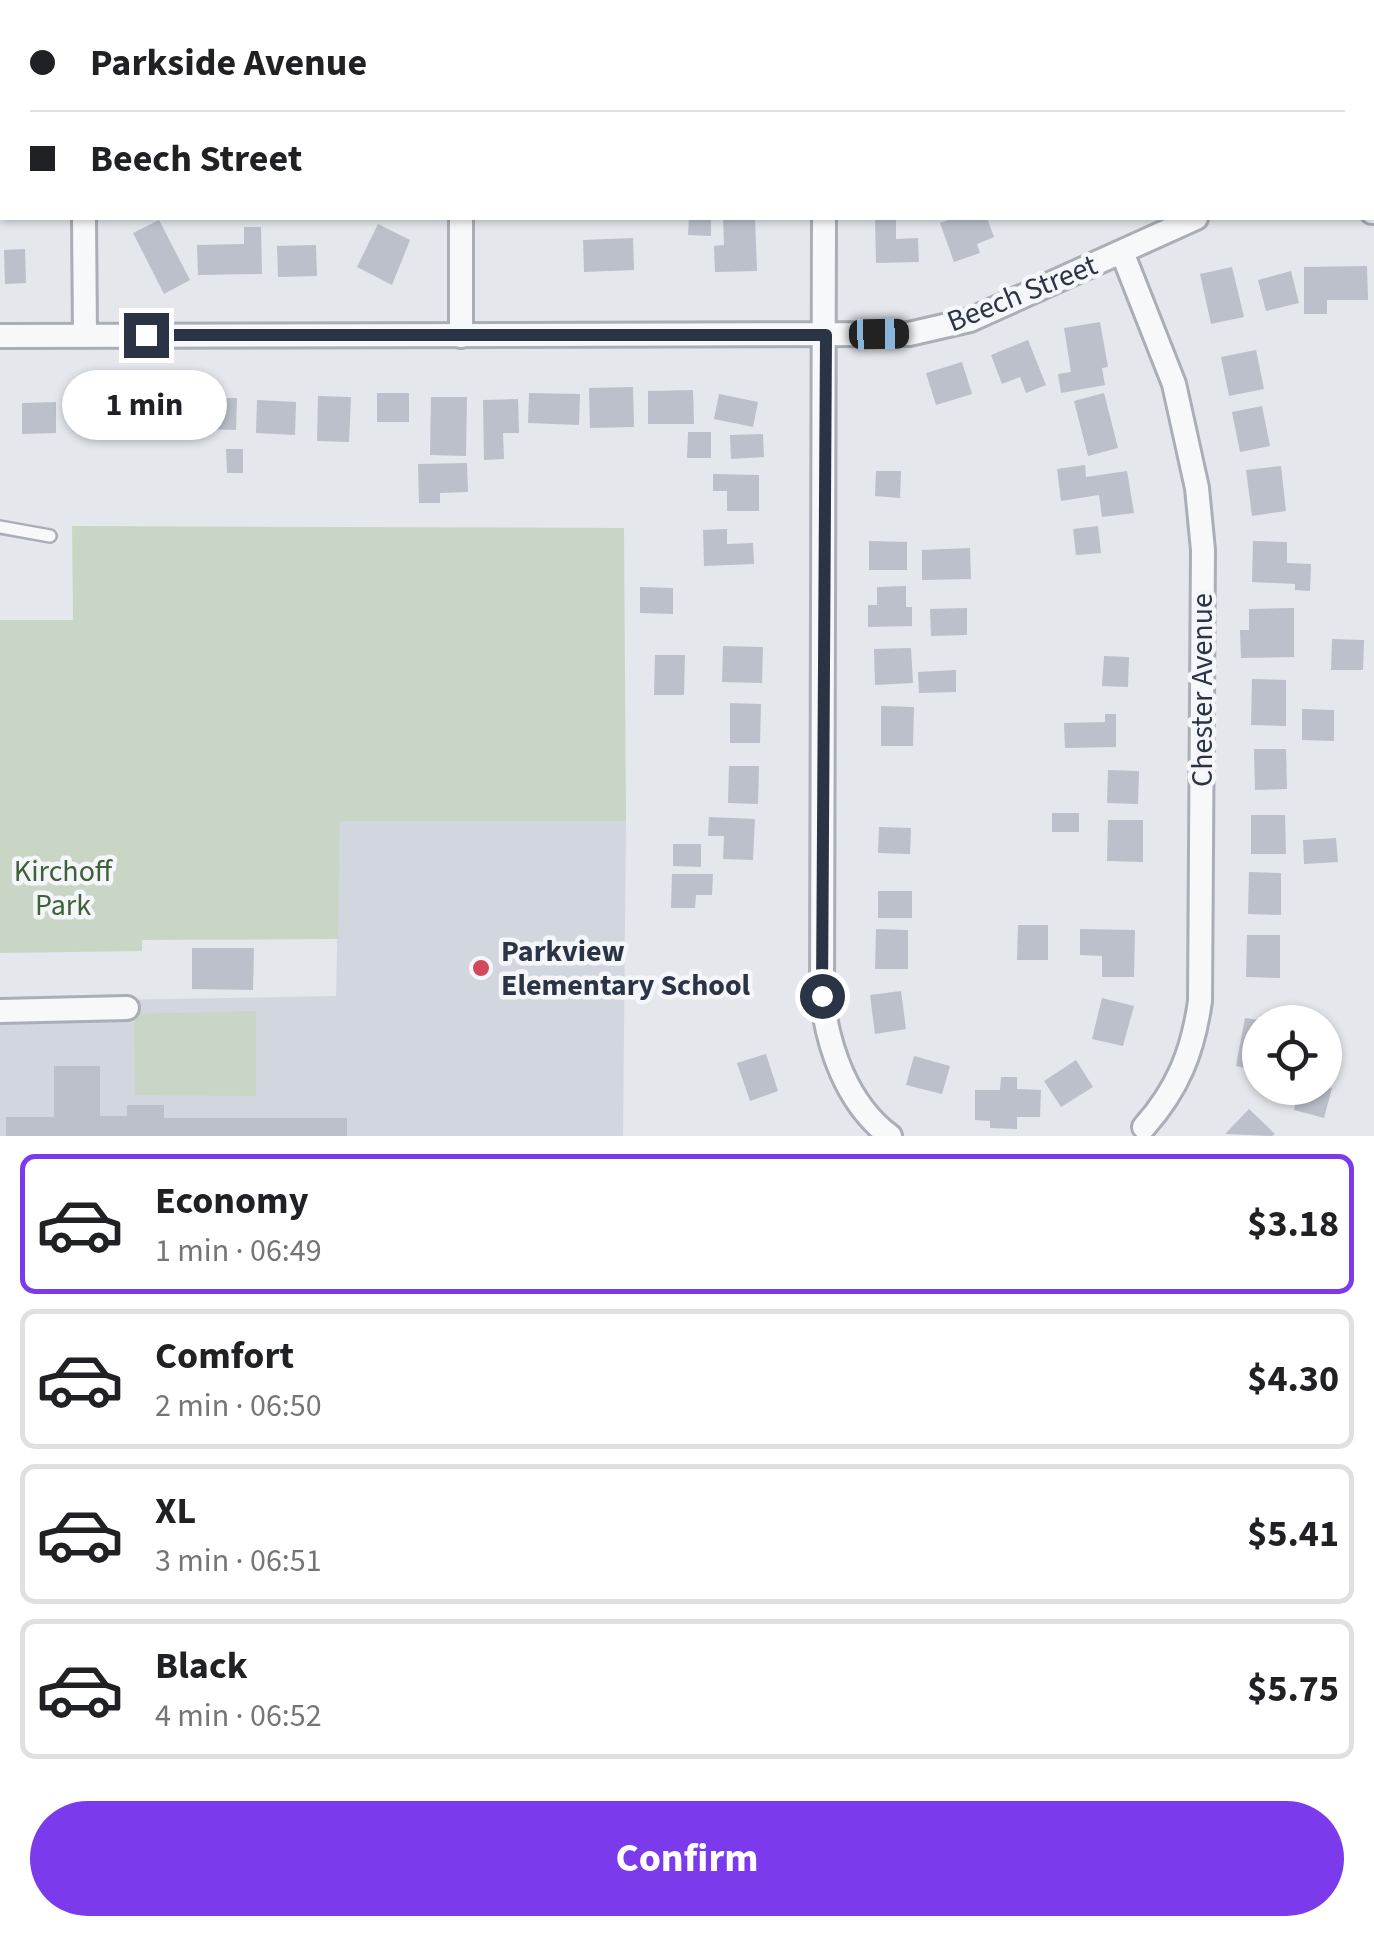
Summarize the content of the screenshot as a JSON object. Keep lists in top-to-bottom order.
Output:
{
  "streets": {
    "street": ["Beech Street", "Chester Avenue"]
  },
  "crossings": [
    ["Beech Street", "Chester Avenue"]
  ],
  "parks": ["Kirchoff Park"],
  "places": ["Parkview Elementary School"],
  "page": {
    "banner": ["Parkside Avenue", "Beech Street"],
    "bubble": "1 min",
    "list": [
      {
        "name": "Economy",
        "note": "1 min · 06:49",
        "value": "$3.18"
      },
      {
        "name": "Comfort",
        "note": "2 min · 06:50",
        "value": "$4.30"
      },
      {
        "name": "XL",
        "note": "3 min · 06:51",
        "value": "$5.41"
      },
      {
        "name": "Black",
        "note": "4 min · 06:52",
        "value": "$5.75"
      }
    ],
    "buttons": "Confirm"
  }
}
